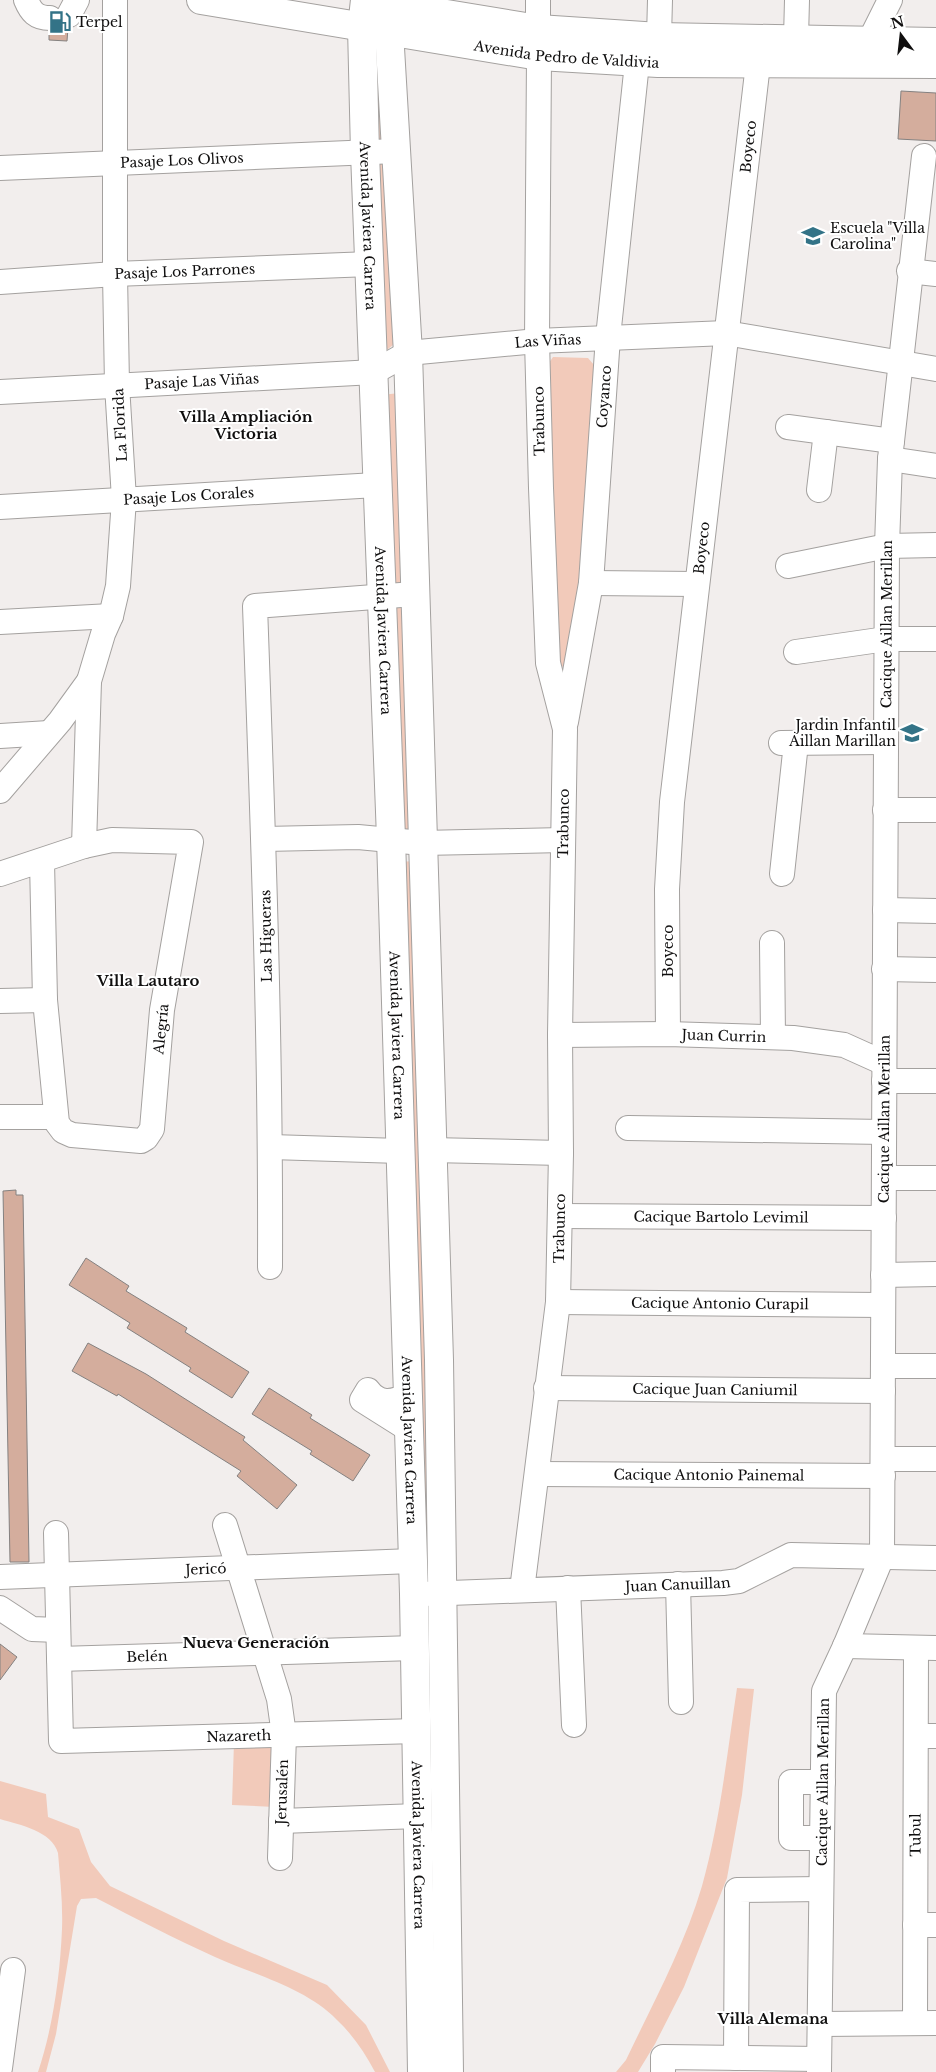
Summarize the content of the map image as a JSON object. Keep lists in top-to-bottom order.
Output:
{
  "streets": {
    "main road": ["Avenida Pedro de Valdivia", "Avenida Javiera Carrera"],
    "street": [
      "Boyeco",
      "Pasaje Los Olivos",
      "Pasaje Los Parrones",
      "Las Viñas",
      "Pasaje Las Viñas",
      "Coyanco",
      "Trabunco",
      "La Florida",
      "Pasaje Los Corales",
      "Cacique Aillan Merillan",
      "Las Higueras",
      "Alegría",
      "Juan Currin",
      "Cacique Bartolo Levimil",
      "Cacique Antonio Curapil",
      "Cacique Juan Caniumil",
      "Cacique Antonio Painemal",
      "Jericó",
      "Juan Canuillan",
      "Belén",
      "Nazareth",
      "Jerusalén",
      "Tubul"
    ]
  },
  "crossings": [
    ["Avenida Pedro de Valdivia", "Boyeco"],
    ["Avenida Pedro de Valdivia", "Avenida Javiera Carrera"],
    ["Avenida Pedro de Valdivia", "Coyanco"],
    ["Avenida Pedro de Valdivia", "Trabunco"],
    ["Boyeco", "Las Viñas"],
    ["Boyeco", "Juan Currin"],
    ["Pasaje Los Olivos", "Avenida Javiera Carrera"],
    ["Pasaje Los Olivos", "La Florida"],
    ["Avenida Javiera Carrera", "Pasaje Los Parrones"],
    ["Avenida Javiera Carrera", "Las Viñas"],
    ["Avenida Javiera Carrera", "Pasaje Las Viñas"],
    ["Avenida Javiera Carrera", "Pasaje Los Corales"],
    ["Avenida Javiera Carrera", "Las Higueras"],
    ["Avenida Javiera Carrera", "Jericó"],
    ["Avenida Javiera Carrera", "Juan Canuillan"],
    ["Avenida Javiera Carrera", "Belén"],
    ["Avenida Javiera Carrera", "Nazareth"],
    ["Pasaje Los Parrones", "La Florida"],
    ["Las Viñas", "Pasaje Las Viñas"],
    ["Las Viñas", "Coyanco"],
    ["Las Viñas", "Trabunco"],
    ["Las Viñas", "Cacique Aillan Merillan"],
    ["Pasaje Las Viñas", "La Florida"],
    ["Coyanco", "Trabunco"],
    ["Trabunco", "Juan Currin"],
    ["Trabunco", "Cacique Bartolo Levimil"],
    ["Trabunco", "Cacique Antonio Curapil"],
    ["Trabunco", "Cacique Juan Caniumil"],
    ["Trabunco", "Cacique Antonio Painemal"],
    ["Trabunco", "Juan Canuillan"],
    ["La Florida", "Pasaje Los Corales"],
    ["La Florida", "Alegría"],
    ["Cacique Aillan Merillan", "Juan Currin"],
    ["Cacique Aillan Merillan", "Cacique Bartolo Levimil"],
    ["Cacique Aillan Merillan", "Cacique Antonio Curapil"],
    ["Cacique Aillan Merillan", "Cacique Juan Caniumil"],
    ["Cacique Aillan Merillan", "Cacique Antonio Painemal"],
    ["Cacique Aillan Merillan", "Juan Canuillan"],
    ["Jericó", "Jerusalén"],
    ["Belén", "Nazareth"],
    ["Belén", "Jerusalén"],
    ["Nazareth", "Jerusalén"]
  ],
  "districts": [
    "Villa Ampliación Victoria",
    "Villa Lautaro",
    "Nueva Generación",
    "Villa Alemana"
  ],
  "places": {
    "fuel station": ["Terpel"],
    "school or university": ["Escuela \"Villa Carolina\"", "Jardin Infantil Aillan Marillan"]
  },
  "north": "top"
}
